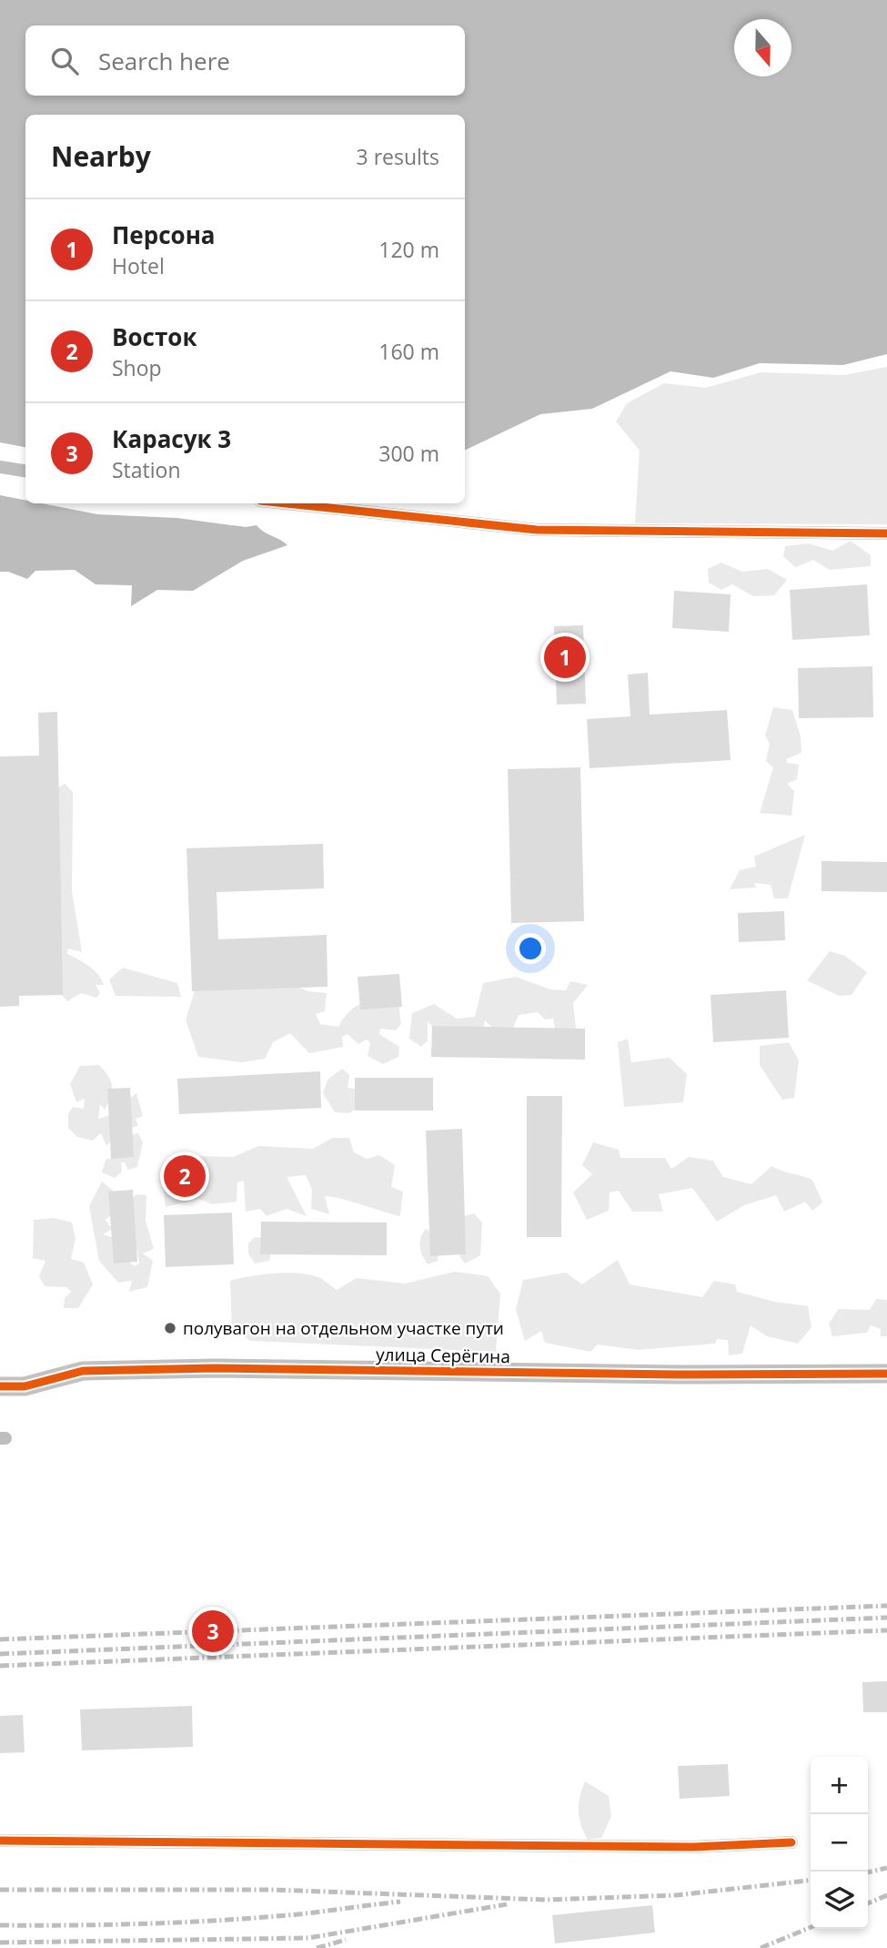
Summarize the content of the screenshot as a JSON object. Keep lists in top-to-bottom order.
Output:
{
  "streets": {
    "street": ["улица Серёгина"]
  },
  "places": ["полувагон на отдельном участке пути"],
  "north": "bottom",
  "page": {
    "search": "Search here",
    "heading": ["Nearby", "3 results"],
    "list": [
      {
        "mark": "1",
        "name": "Персона",
        "note": "Hotel",
        "value": "120 m"
      },
      {
        "mark": "2",
        "name": "Восток",
        "note": "Shop",
        "value": "160 m"
      },
      {
        "mark": "3",
        "name": "Карасук 3",
        "note": "Station",
        "value": "300 m"
      }
    ],
    "pins": ["1", "2", "3"],
    "map_buttons": ["+", "−"]
  }
}
